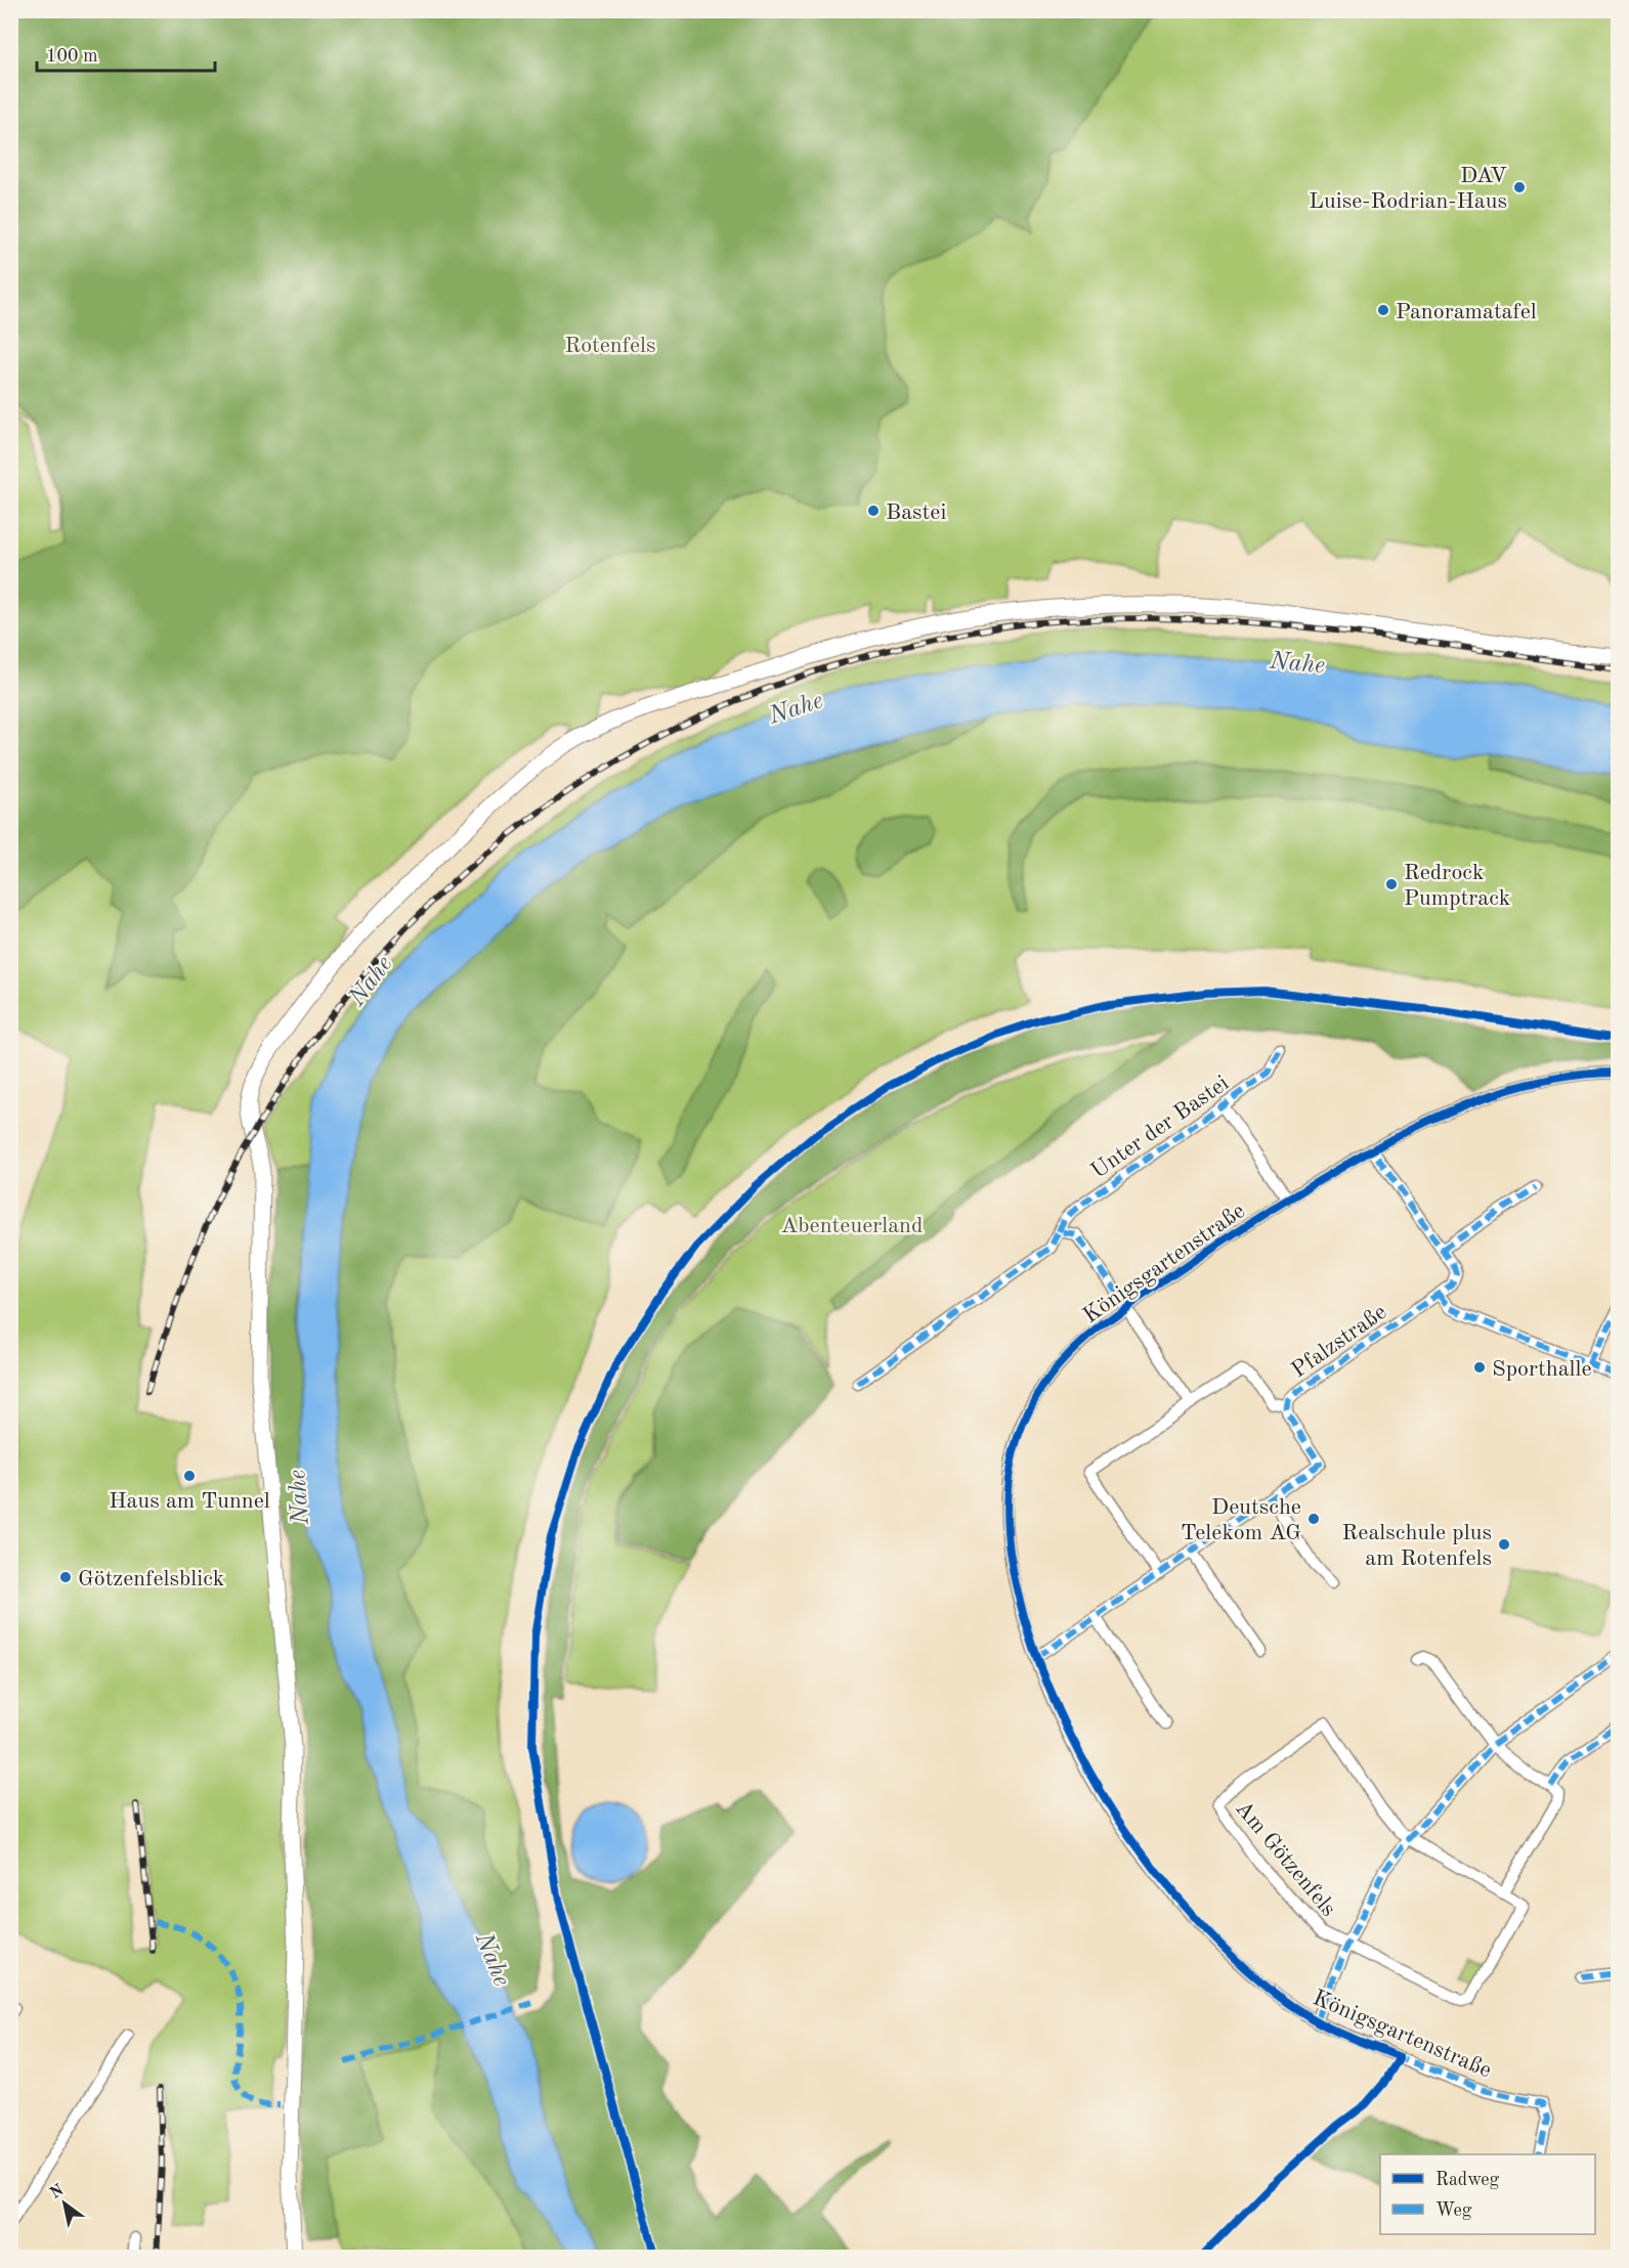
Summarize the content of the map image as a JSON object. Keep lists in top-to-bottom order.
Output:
{
  "streets": {
    "street": [
      "Unter der Bastei",
      "Königsgartenstraße",
      "Pfalzstraße",
      "Am Götzenfels"
    ]
  },
  "crossings": [
    ["Königsgartenstraße", "Pfalzstraße"]
  ],
  "water": ["Nahe"],
  "parks": ["Rotenfels", "Abenteuerland"],
  "places": [
    "DAV Luise-Rodrian-Haus",
    "Panoramatafel",
    "Bastei",
    "Redrock Pumptrack",
    "Sporthalle",
    "Haus am Tunnel",
    "Deutsche Telekom AG",
    "Realschule plus am Rotenfels",
    "Götzenfelsblick"
  ],
  "legend": ["Radweg", "Weg"],
  "scale_bar": "100 m",
  "north": "top left"
}
